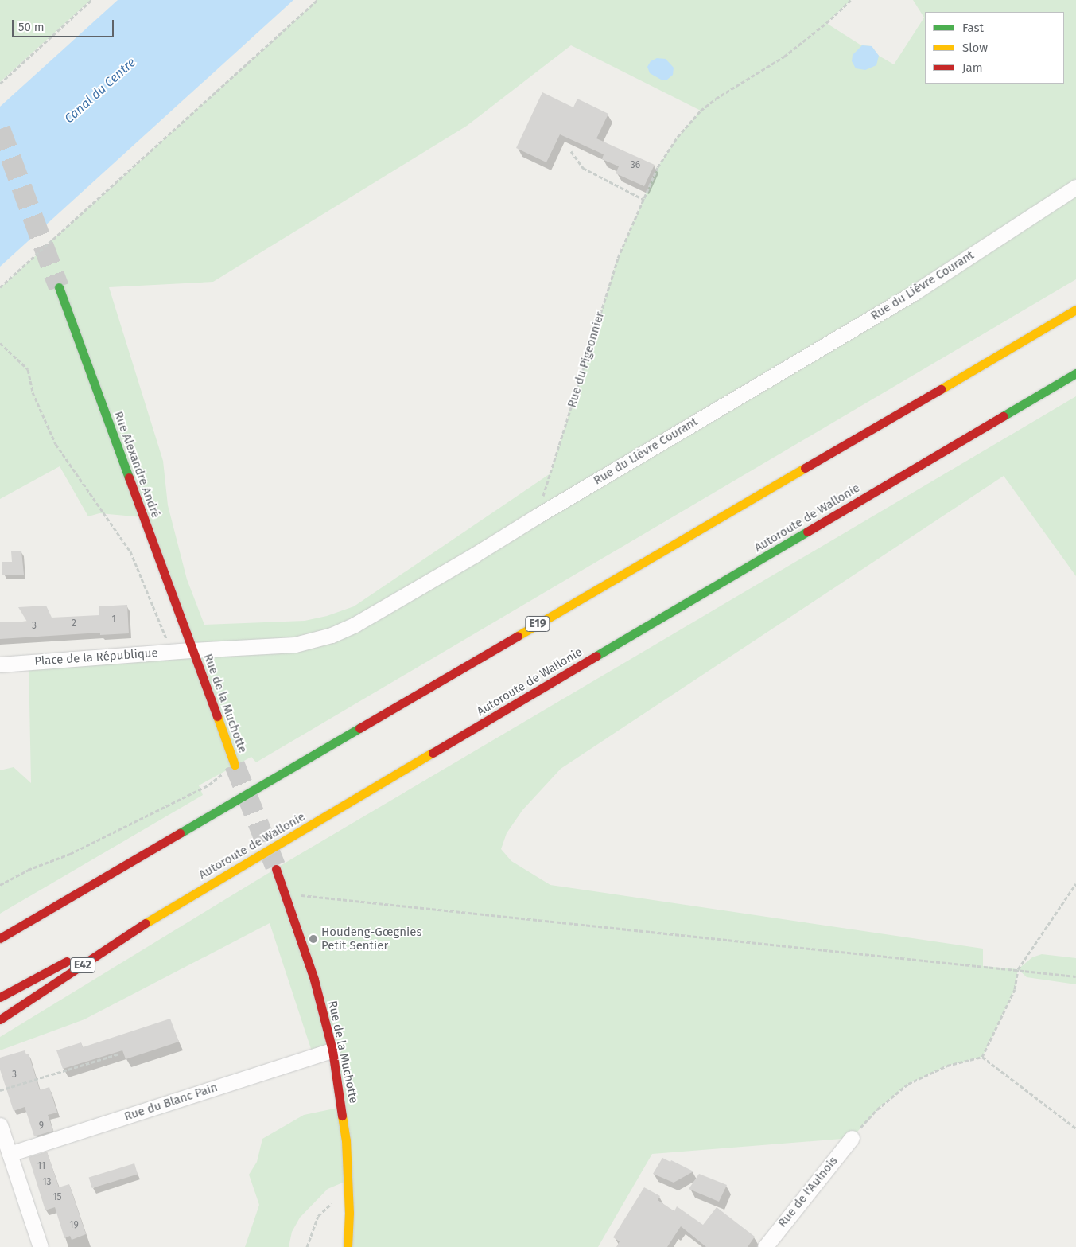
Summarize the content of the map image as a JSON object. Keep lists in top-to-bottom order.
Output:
{
  "streets": {
    "main road": [
      "Rue Alexandre André",
      "Autoroute de Wallonie",
      "E19",
      "Rue de la Muchotte",
      "E42"
    ],
    "street": [
      "Rue du Lièvre Courant",
      "Place de la République",
      "Rue du Blanc Pain",
      "Rue de l'Aulnois"
    ],
    "path": ["Rue du Pigeonnier"]
  },
  "crossings": [
    ["Rue du Lièvre Courant", "Rue du Pigeonnier"],
    ["Rue du Lièvre Courant", "Rue Alexandre André"],
    ["Rue du Lièvre Courant", "Place de la République"],
    ["Rue du Lièvre Courant", "Rue de la Muchotte"],
    ["Rue Alexandre André", "Place de la République"],
    ["Rue Alexandre André", "Rue de la Muchotte"],
    ["Place de la République", "Rue de la Muchotte"],
    ["Rue de la Muchotte", "Rue du Blanc Pain"]
  ],
  "water": ["Canal du Centre"],
  "places": ["Houdeng-Gœgnies Petit Sentier"],
  "house_numbers": [
    "36",
    "1",
    "2",
    "3",
    "3",
    "9",
    "11",
    "13",
    "15",
    "19"
  ],
  "legend": ["Fast", "Slow", "Jam"],
  "scale_bar": "50 m"
}
